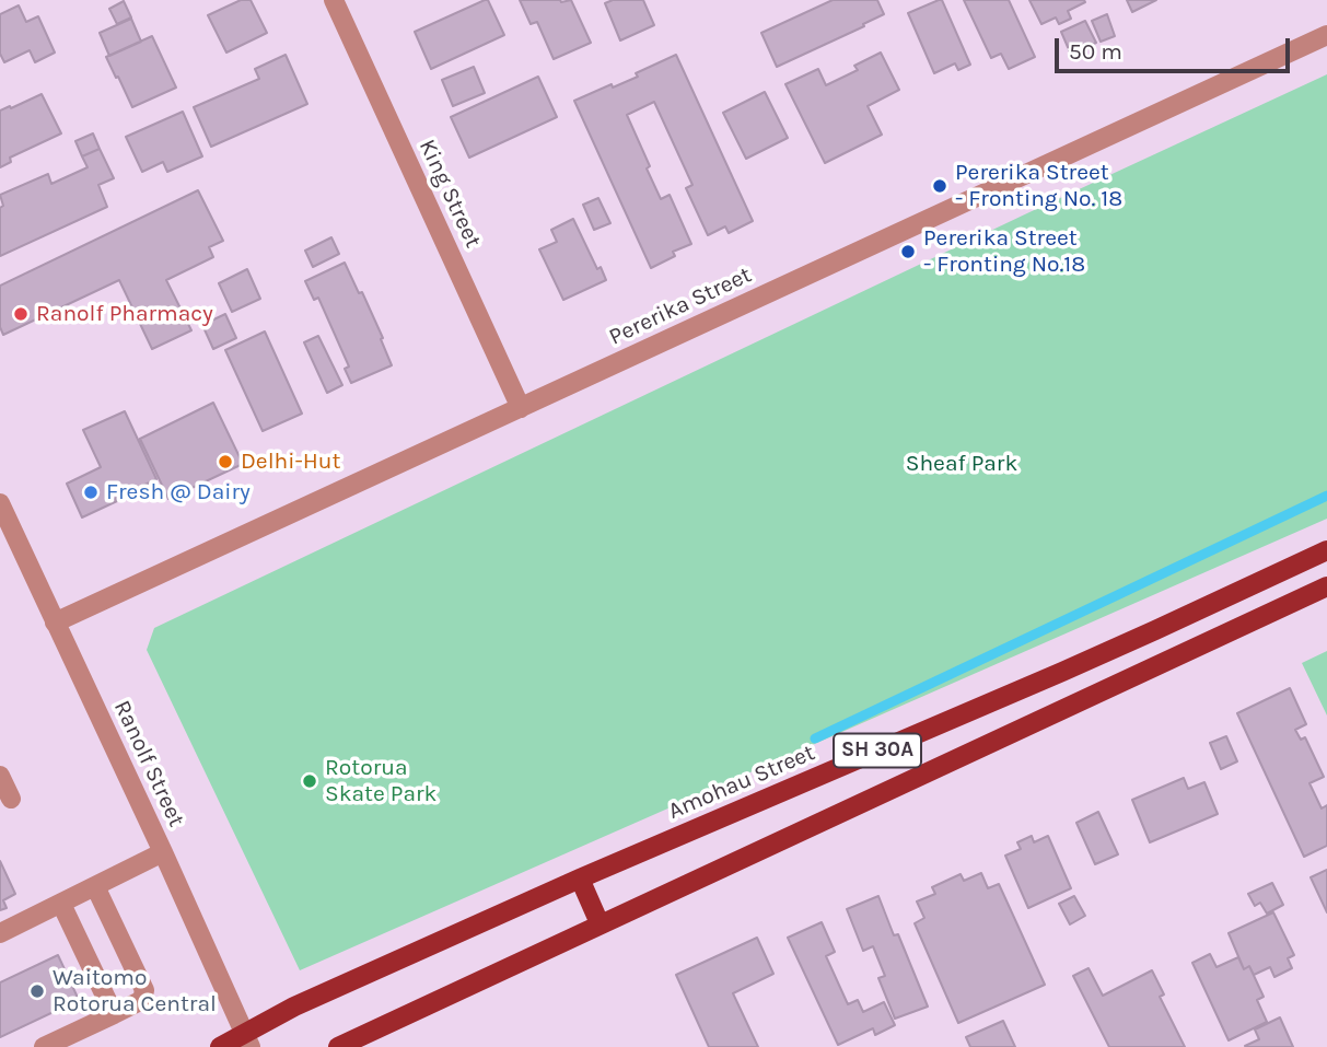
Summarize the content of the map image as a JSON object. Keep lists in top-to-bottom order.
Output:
{
  "streets": {
    "main road": ["SH 30A", "Amohau Street"],
    "street": ["King Street", "Pererika Street", "Ranolf Street"]
  },
  "crossings": [
    ["King Street", "Pererika Street"],
    ["Pererika Street", "Ranolf Street"],
    ["Ranolf Street", "Amohau Street"]
  ],
  "parks": ["Sheaf Park"],
  "places": [
    "Pererika Street - Fronting No. 18",
    "Pererika Street - Fronting No.18",
    "Ranolf Pharmacy",
    "Delhi-Hut",
    "Fresh @ Dairy",
    "Rotorua Skate Park",
    "Waitomo Rotorua Central"
  ],
  "scale_bar": "50 m"
}
